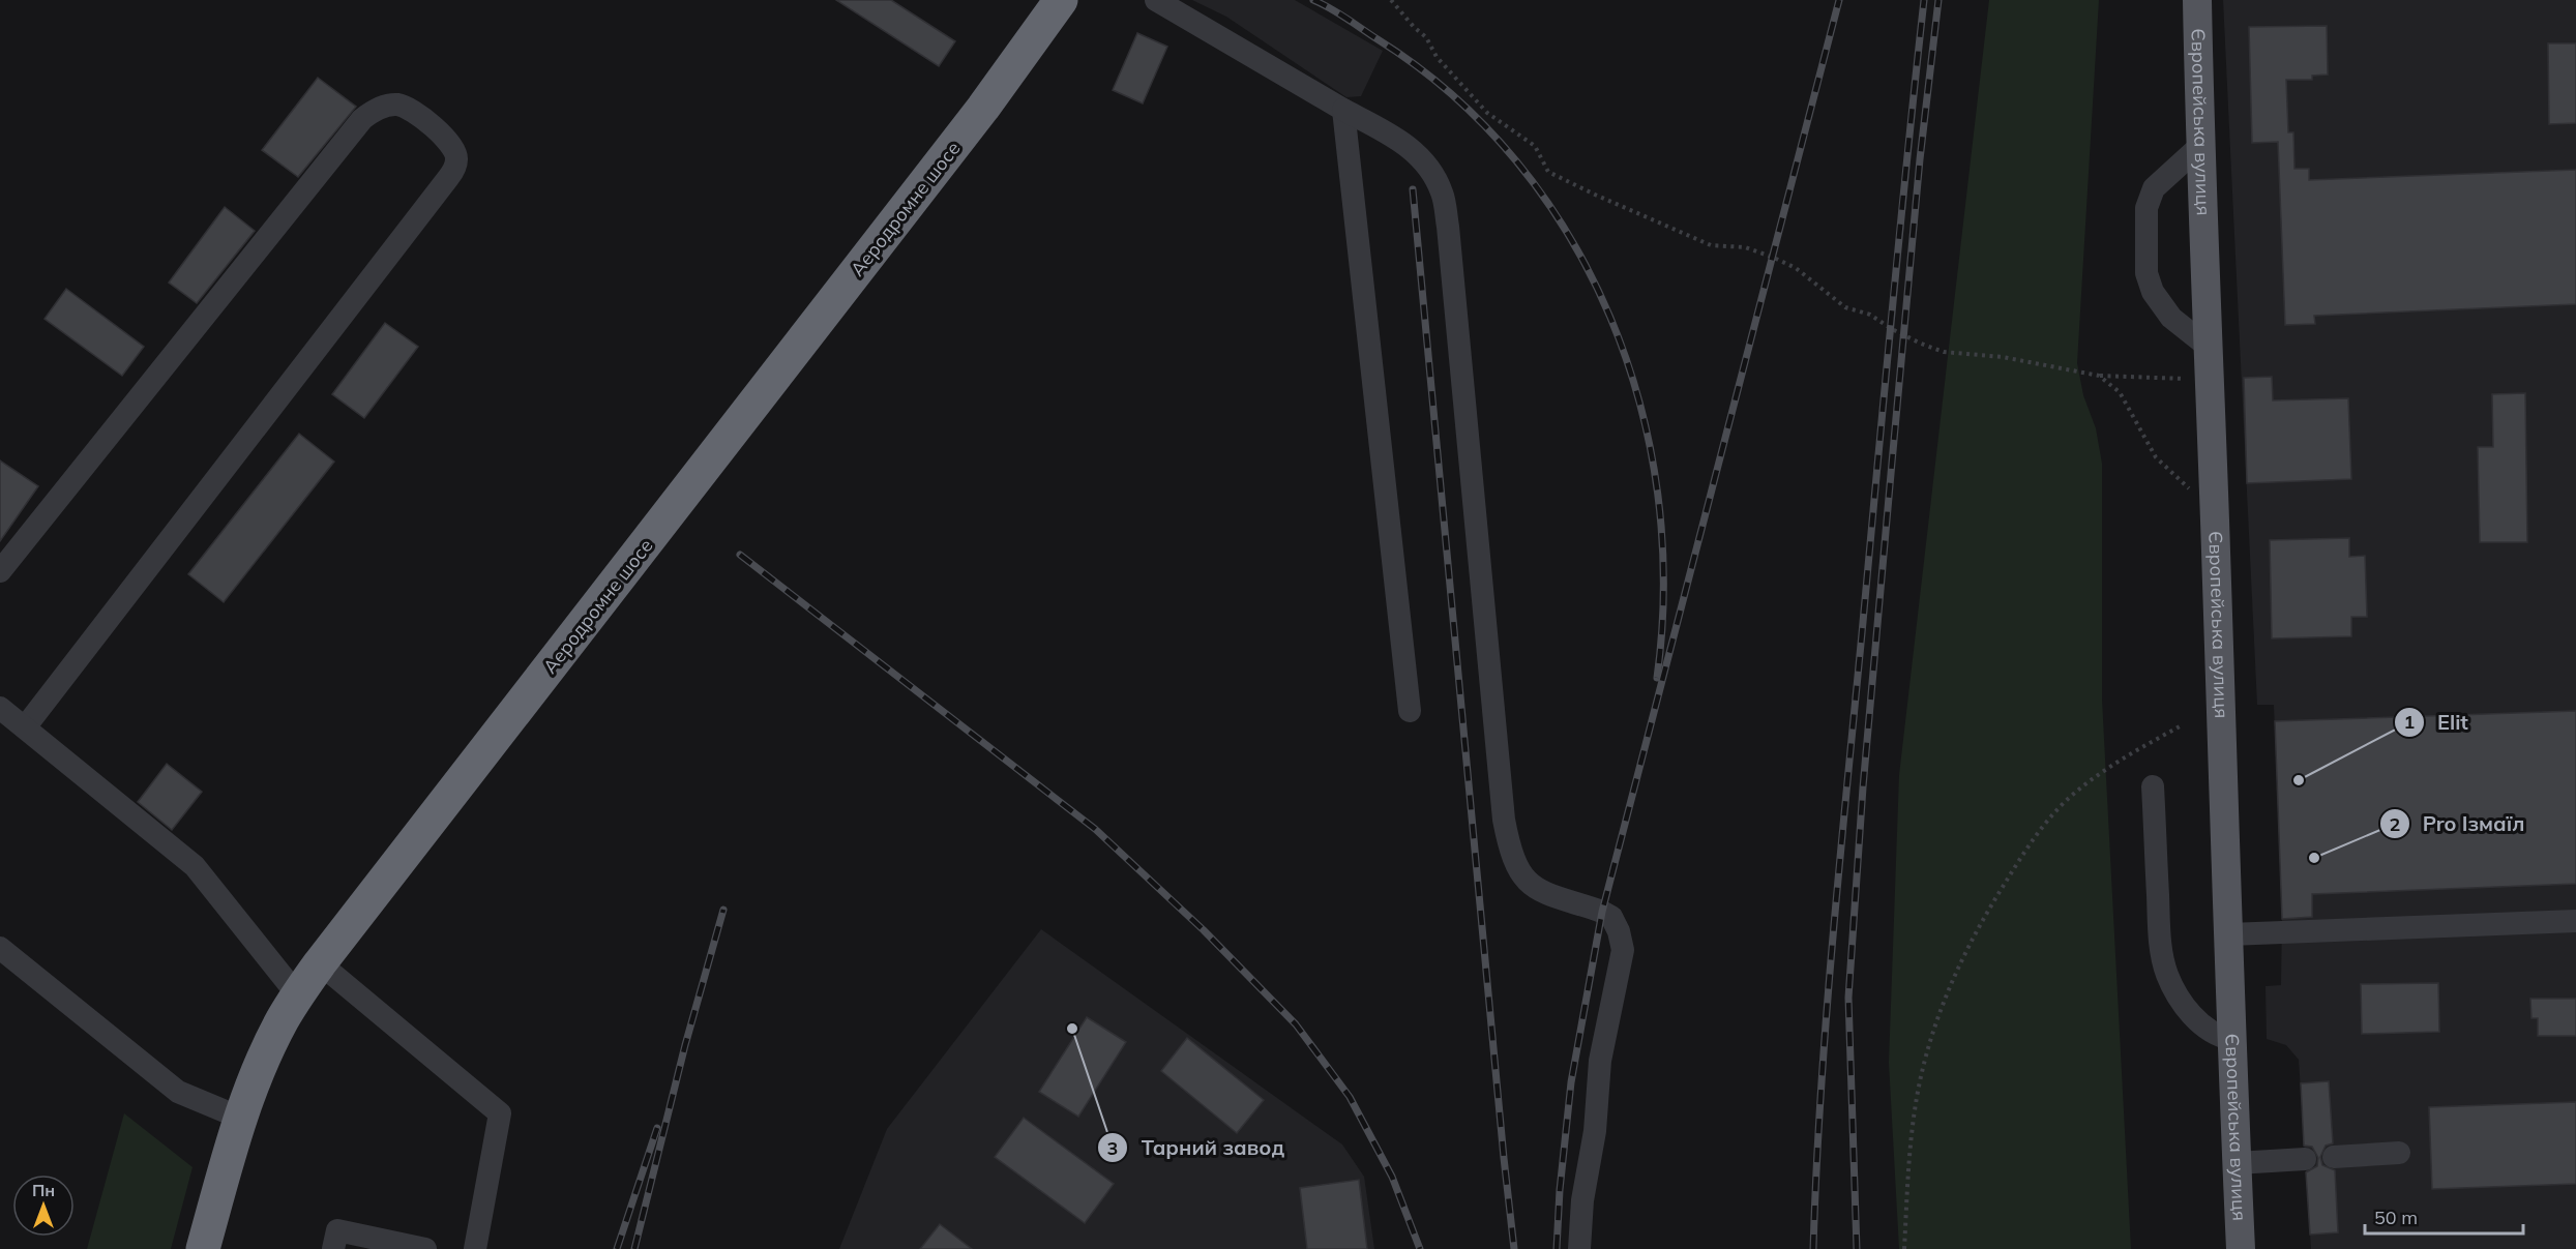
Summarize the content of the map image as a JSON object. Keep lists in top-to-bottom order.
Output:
{
  "streets": {
    "highway": ["Аеродромне шосе"],
    "main road": ["Європейська вулиця"]
  },
  "places": ["Elit", "Pro Ізмаїл", "Тарний завод"],
  "scale_bar": "50 m",
  "north": "top"
}
